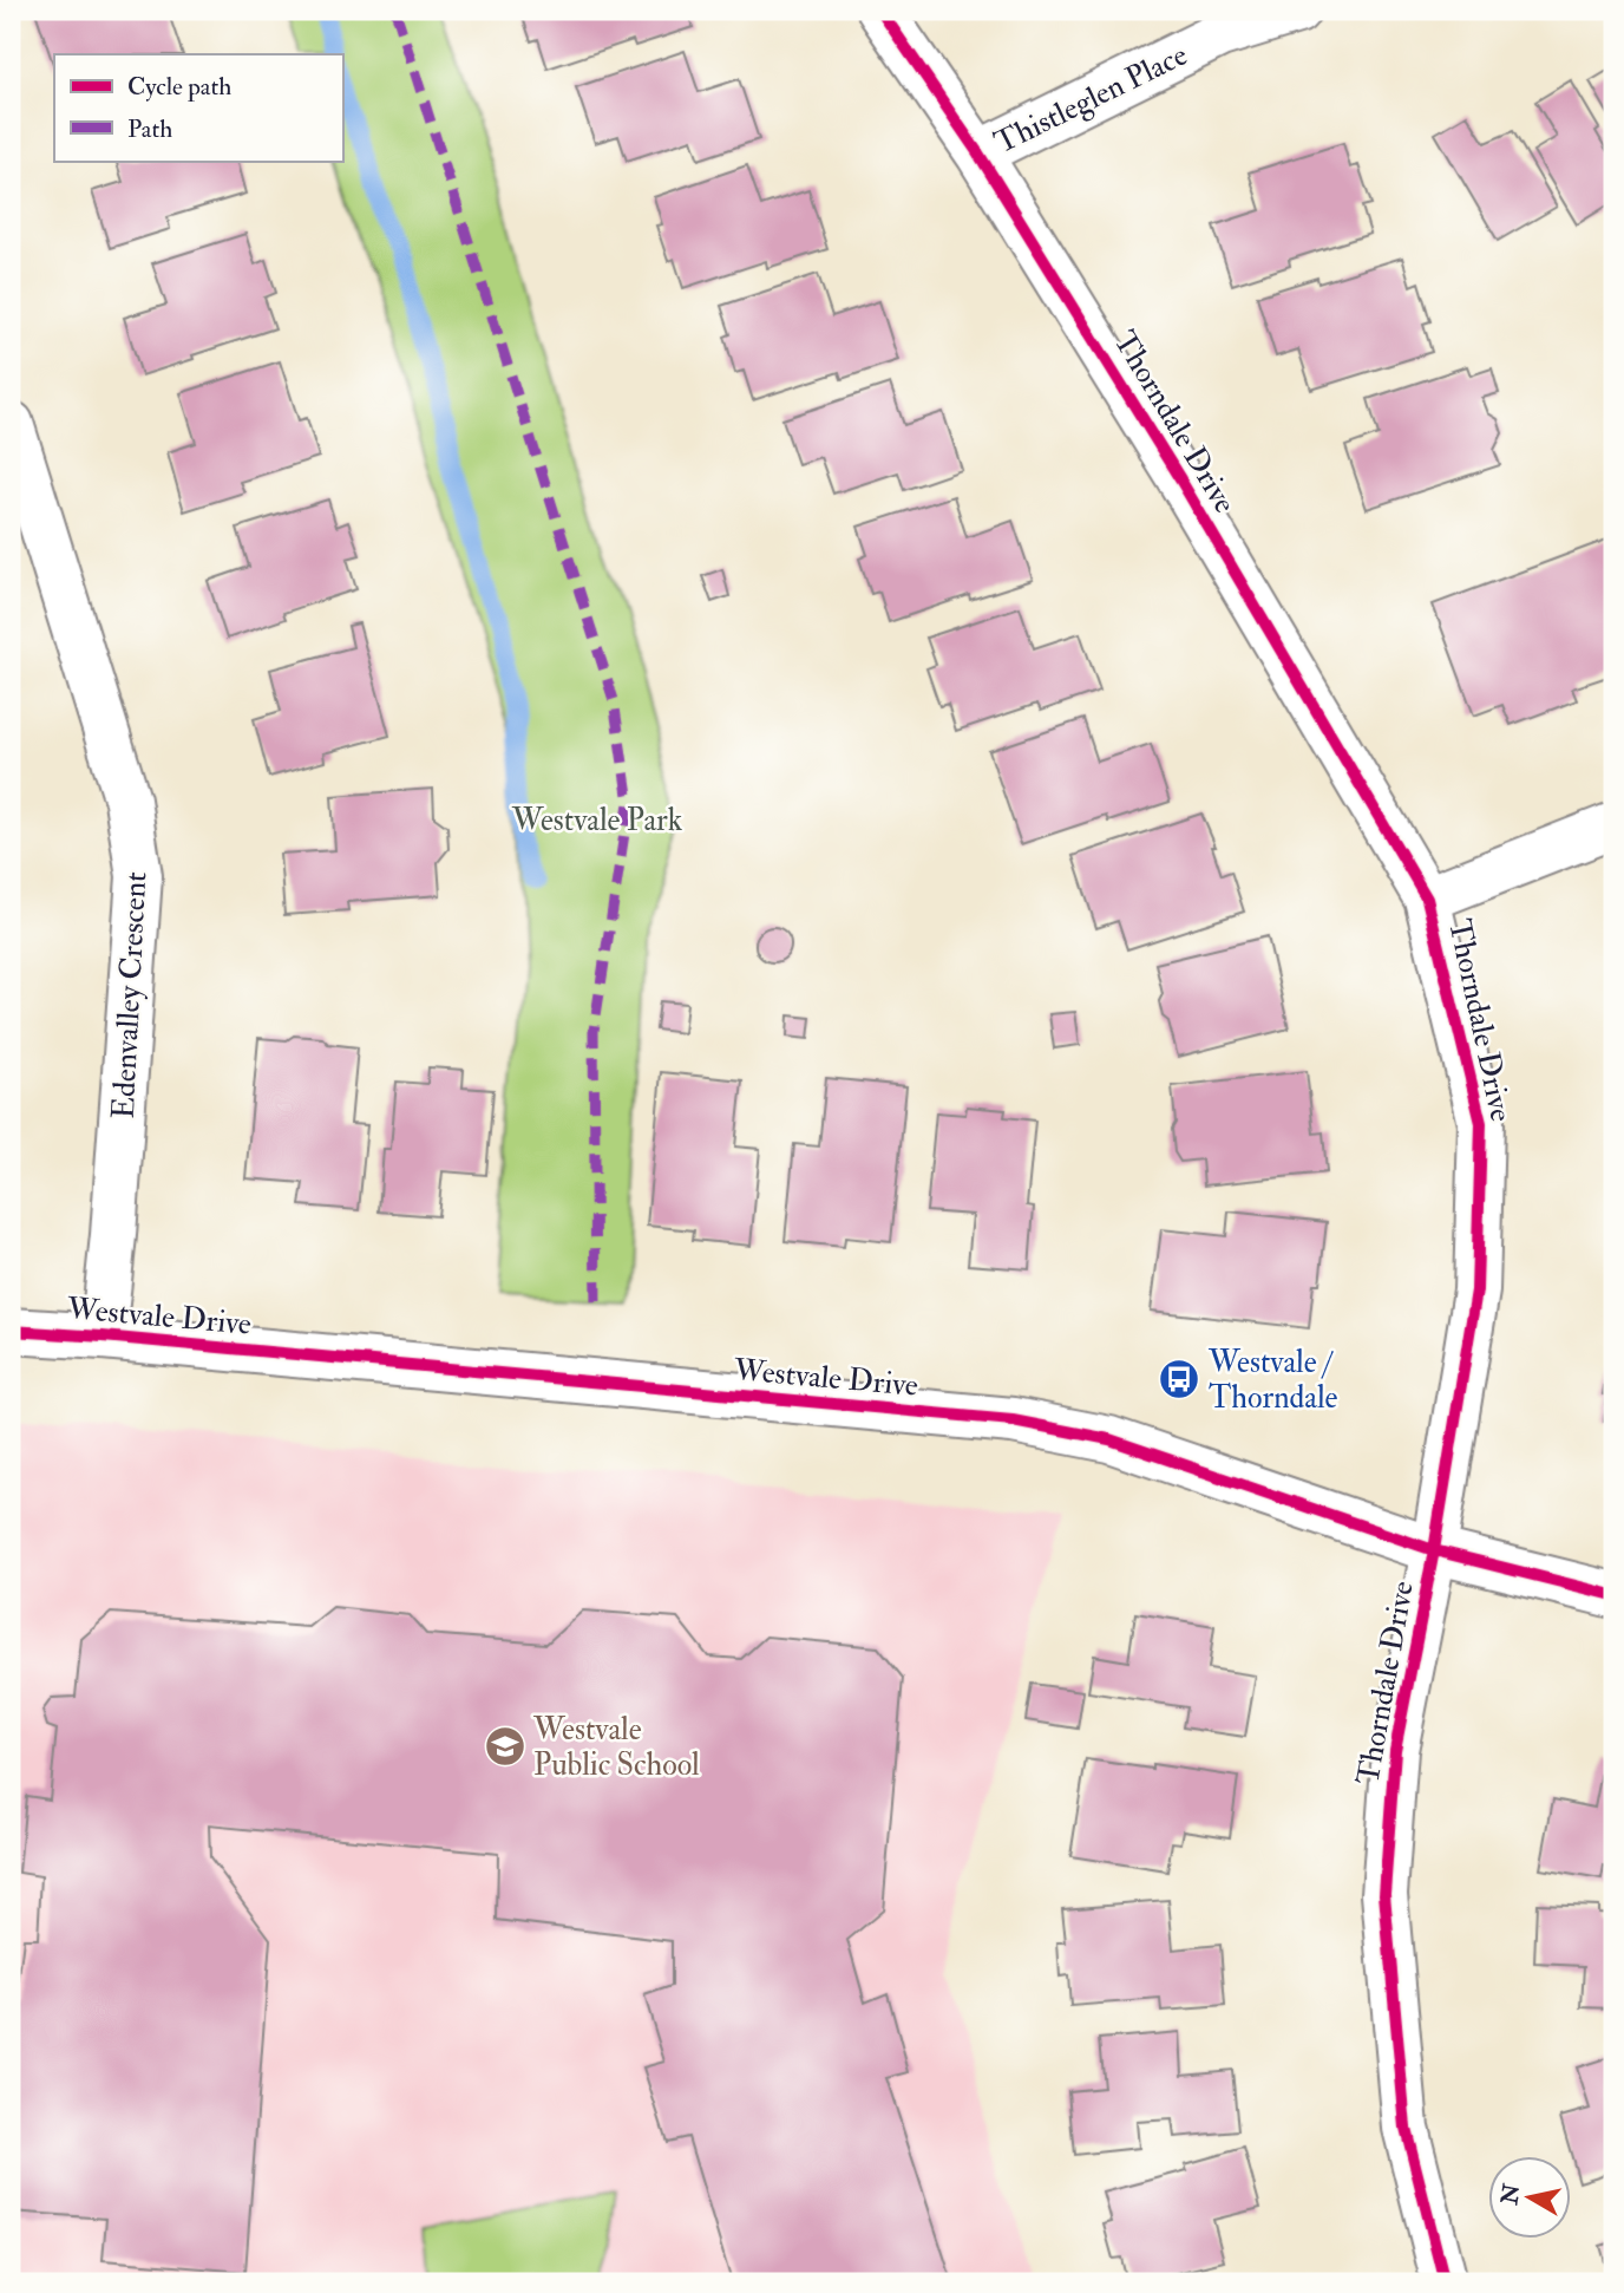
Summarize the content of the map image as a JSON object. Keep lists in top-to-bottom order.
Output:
{
  "streets": {
    "street": [
      "Thistleglen Place",
      "Thorndale Drive",
      "Edenvalley Crescent",
      "Westvale Drive"
    ]
  },
  "crossings": [
    ["Thistleglen Place", "Thorndale Drive"],
    ["Thorndale Drive", "Westvale Drive"],
    ["Edenvalley Crescent", "Westvale Drive"]
  ],
  "parks": ["Westvale Park"],
  "places": {
    "bus stop": ["Westvale / Thorndale"],
    "school or university": ["Westvale Public School"]
  },
  "legend": ["Cycle path", "Path"],
  "north": "left"
}
